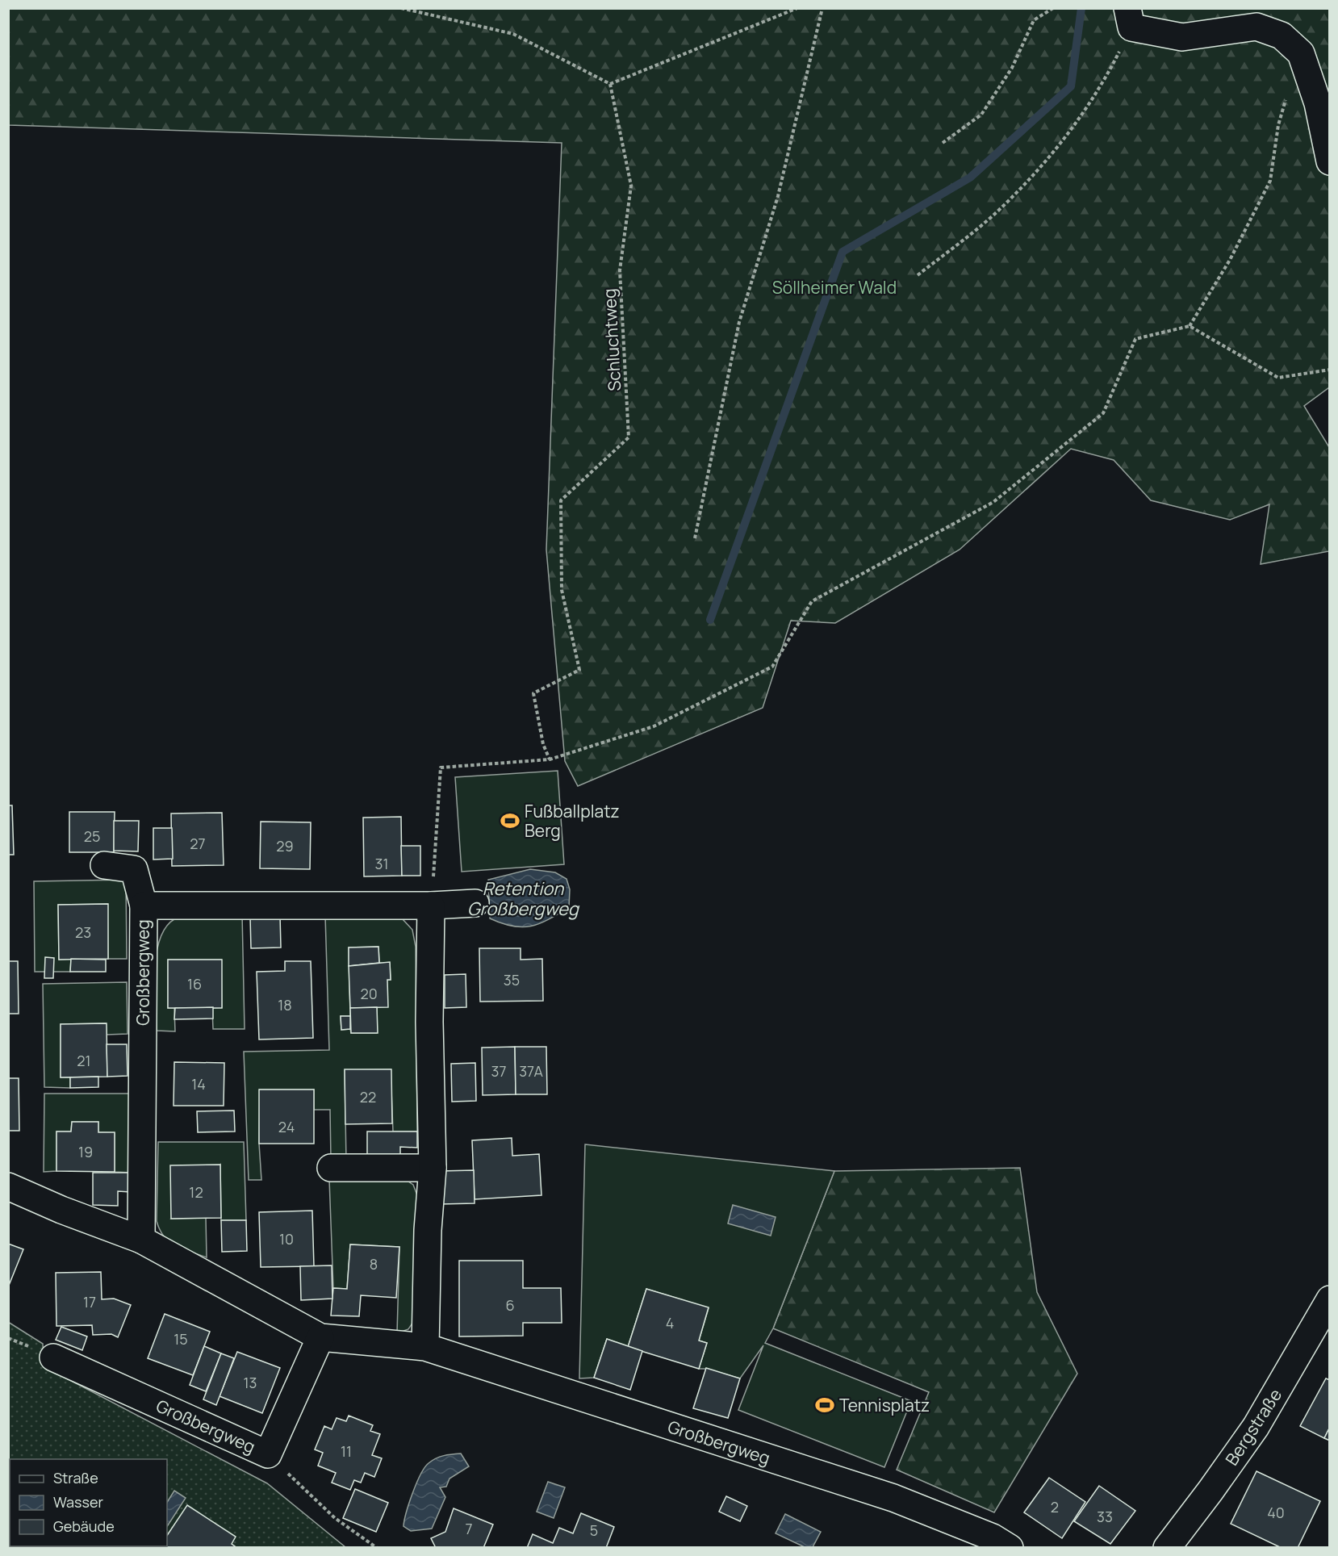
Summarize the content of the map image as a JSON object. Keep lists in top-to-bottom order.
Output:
{
  "streets": {
    "street": ["Großbergweg", "Bergstraße"],
    "path": ["Schluchtweg"]
  },
  "water": ["Retention Großbergweg"],
  "parks": ["Söllheimer Wald"],
  "places": {
    "sports": ["Fußballplatz Berg", "Tennisplatz"]
  },
  "house_numbers": [
    "25",
    "27",
    "29",
    "31",
    "23",
    "35",
    "16",
    "20",
    "18",
    "21",
    "37",
    "37A",
    "14",
    "22",
    "24",
    "19",
    "12",
    "10",
    "8",
    "17",
    "6",
    "4",
    "15",
    "13",
    "11",
    "2",
    "40",
    "33",
    "7",
    "5"
  ],
  "legend": ["Straße", "Wasser", "Gebäude"]
}
